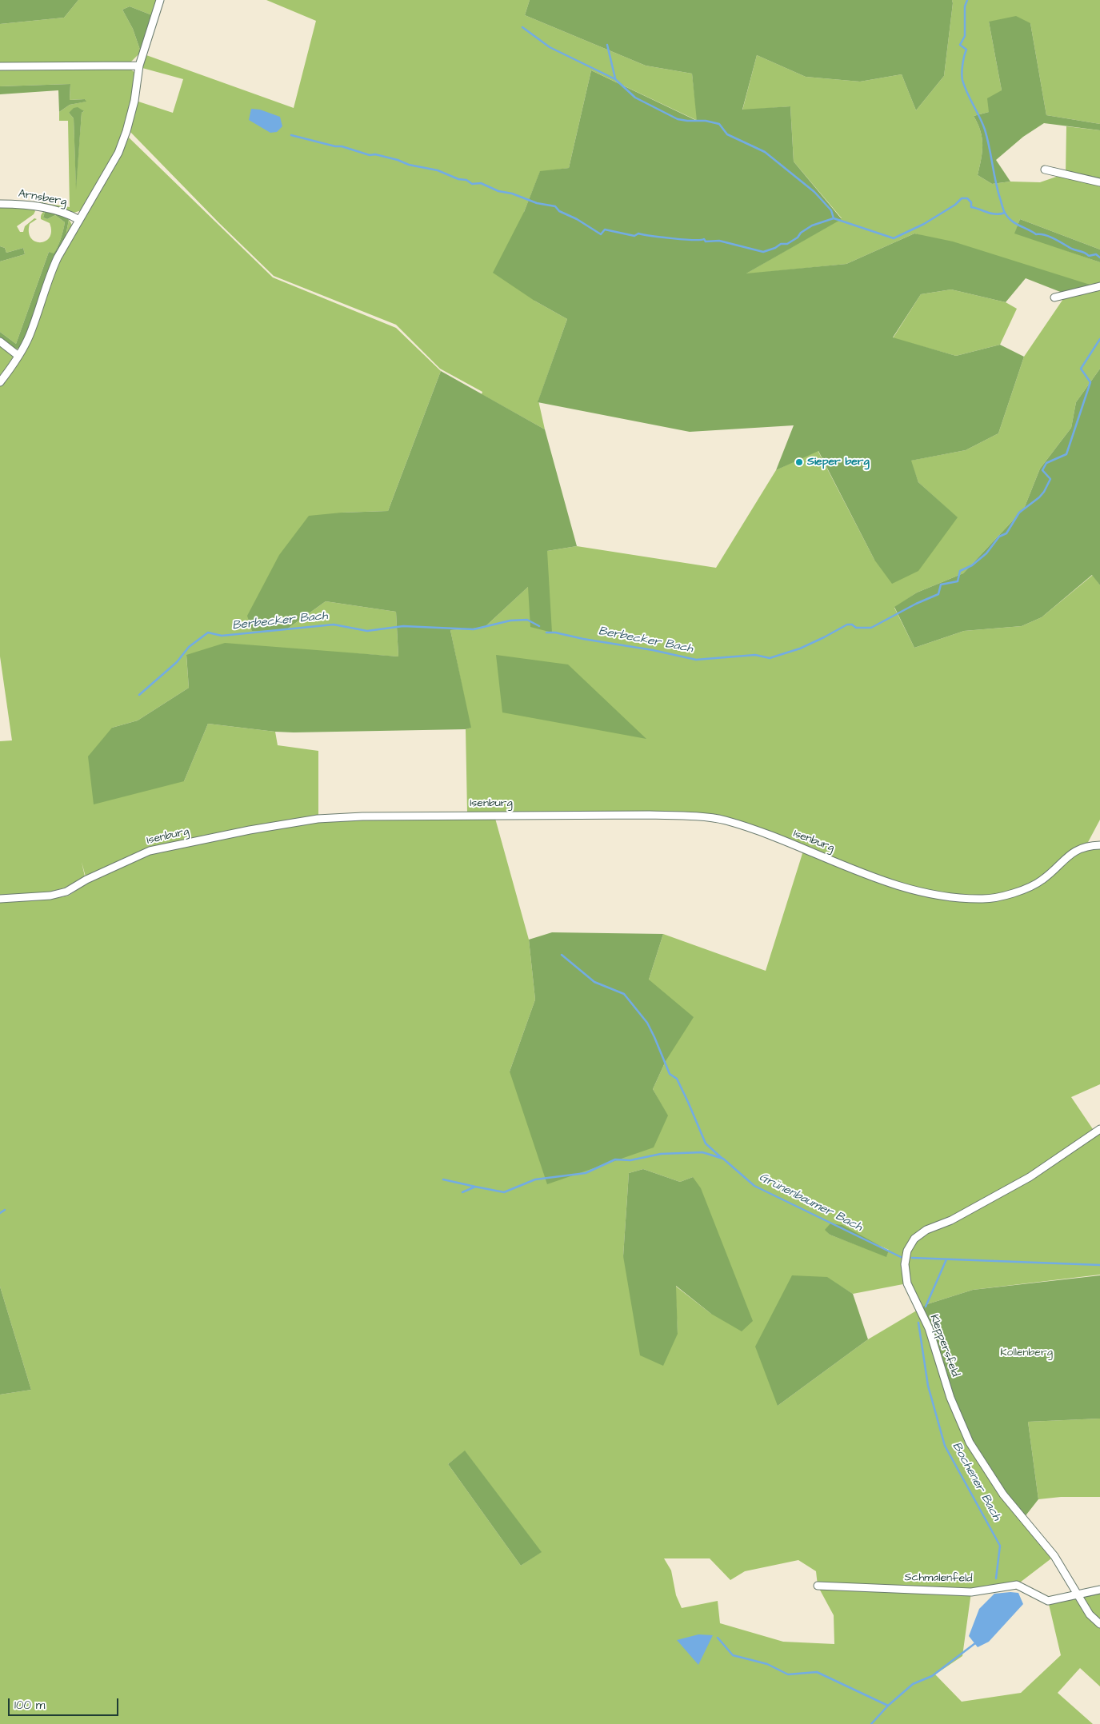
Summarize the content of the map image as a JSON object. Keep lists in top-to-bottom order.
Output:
{
  "streets": {
    "street": [
      "Arnsberg",
      "Isenburg",
      "Kleppersfeld",
      "Schmalenfeld"
    ]
  },
  "crossings": [
    ["Kleppersfeld", "Schmalenfeld"]
  ],
  "water": ["Berbecker Bach", "Grünenbaumer Bach", "Bochener Bach"],
  "parks": ["Kollenberg"],
  "places": ["Sieper berg"],
  "scale_bar": "100 m"
}
